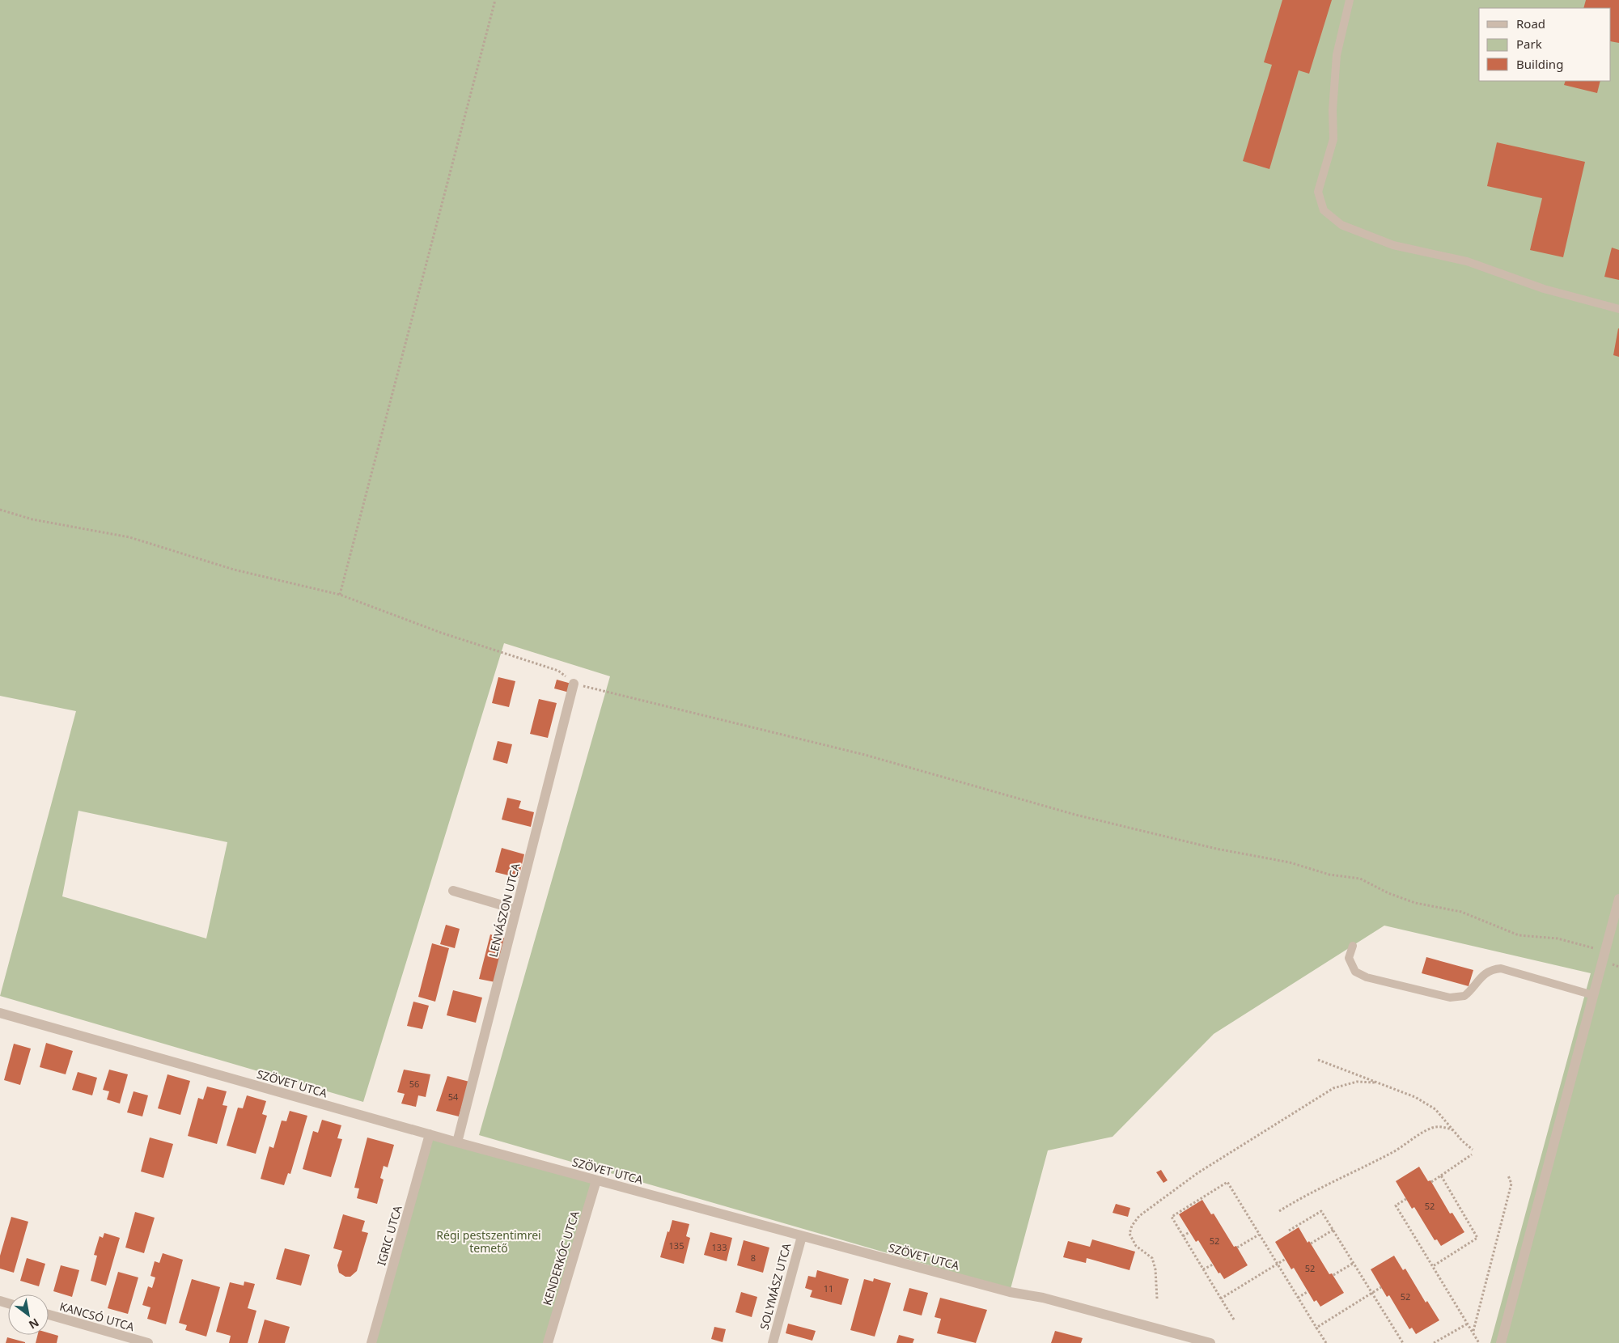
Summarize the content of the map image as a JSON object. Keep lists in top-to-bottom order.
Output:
{
  "streets": {
    "street": [
      "LENVÁSZON UTCA",
      "SZÖVET UTCA",
      "IGRIC UTCA",
      "KENDERKÓC UTCA",
      "SOLYMÁSZ UTCA",
      "KANCSÓ UTCA"
    ]
  },
  "crossings": [
    ["LENVÁSZON UTCA", "SZÖVET UTCA"],
    ["SZÖVET UTCA", "IGRIC UTCA"],
    ["SZÖVET UTCA", "KENDERKÓC UTCA"],
    ["SZÖVET UTCA", "SOLYMÁSZ UTCA"]
  ],
  "parks": ["Régi pestszentimrei temető"],
  "house_numbers": [
    "56",
    "54",
    "52",
    "52",
    "135",
    "133",
    "8",
    "52",
    "11",
    "52"
  ],
  "legend": ["Road", "Park", "Building"],
  "north": "bottom right"
}
